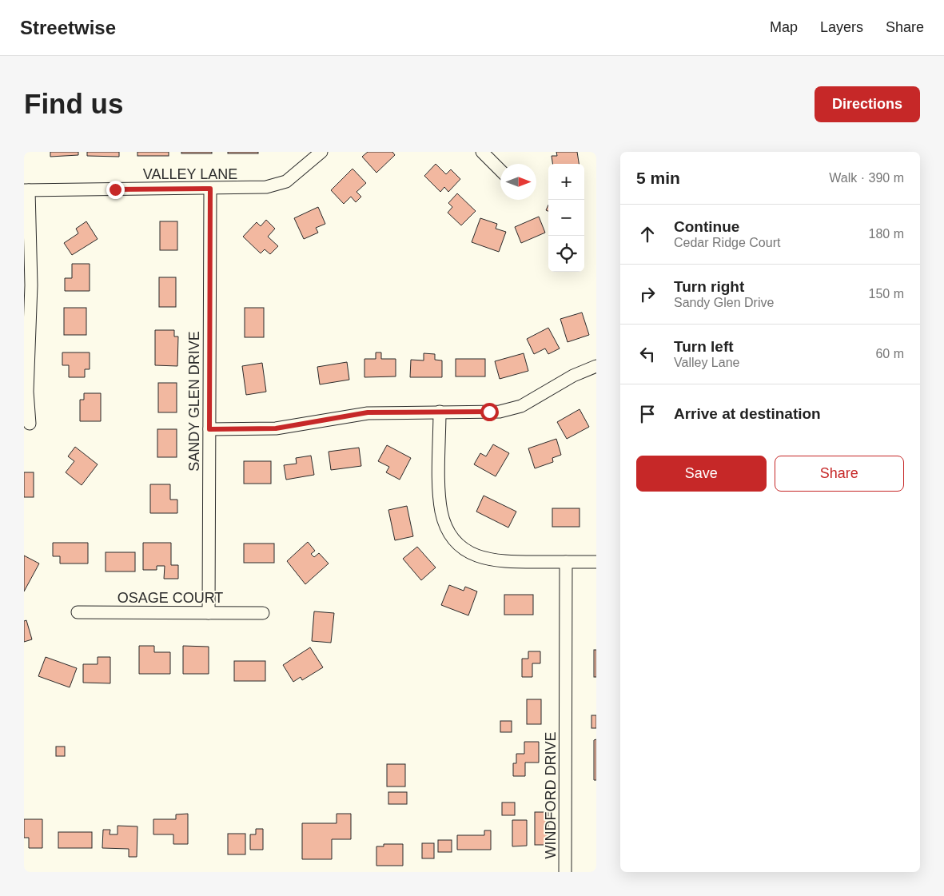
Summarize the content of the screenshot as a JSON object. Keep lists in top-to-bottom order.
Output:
{
  "streets": {
    "street": [
      "VALLEY LANE",
      "SANDY GLEN DRIVE",
      "OSAGE COURT",
      "WINDFORD DRIVE"
    ]
  },
  "crossings": [
    ["VALLEY LANE", "SANDY GLEN DRIVE"],
    ["SANDY GLEN DRIVE", "OSAGE COURT"]
  ],
  "north": "right",
  "page": {
    "header": "Streetwise",
    "nav": ["Map", "Layers", "Share"],
    "buttons": [
      "Directions",
      ["Save", "Share"]
    ],
    "title": "Find us",
    "heading": ["5 min", "Walk · 390 m"],
    "map_buttons": ["+", "−"],
    "list": [
      ["Continue", "Cedar Ridge Court", "180 m"],
      ["Turn right", "Sandy Glen Drive", "150 m"],
      ["Turn left", "Valley Lane", "60 m"],
      "Arrive at destination"
    ]
  }
}
